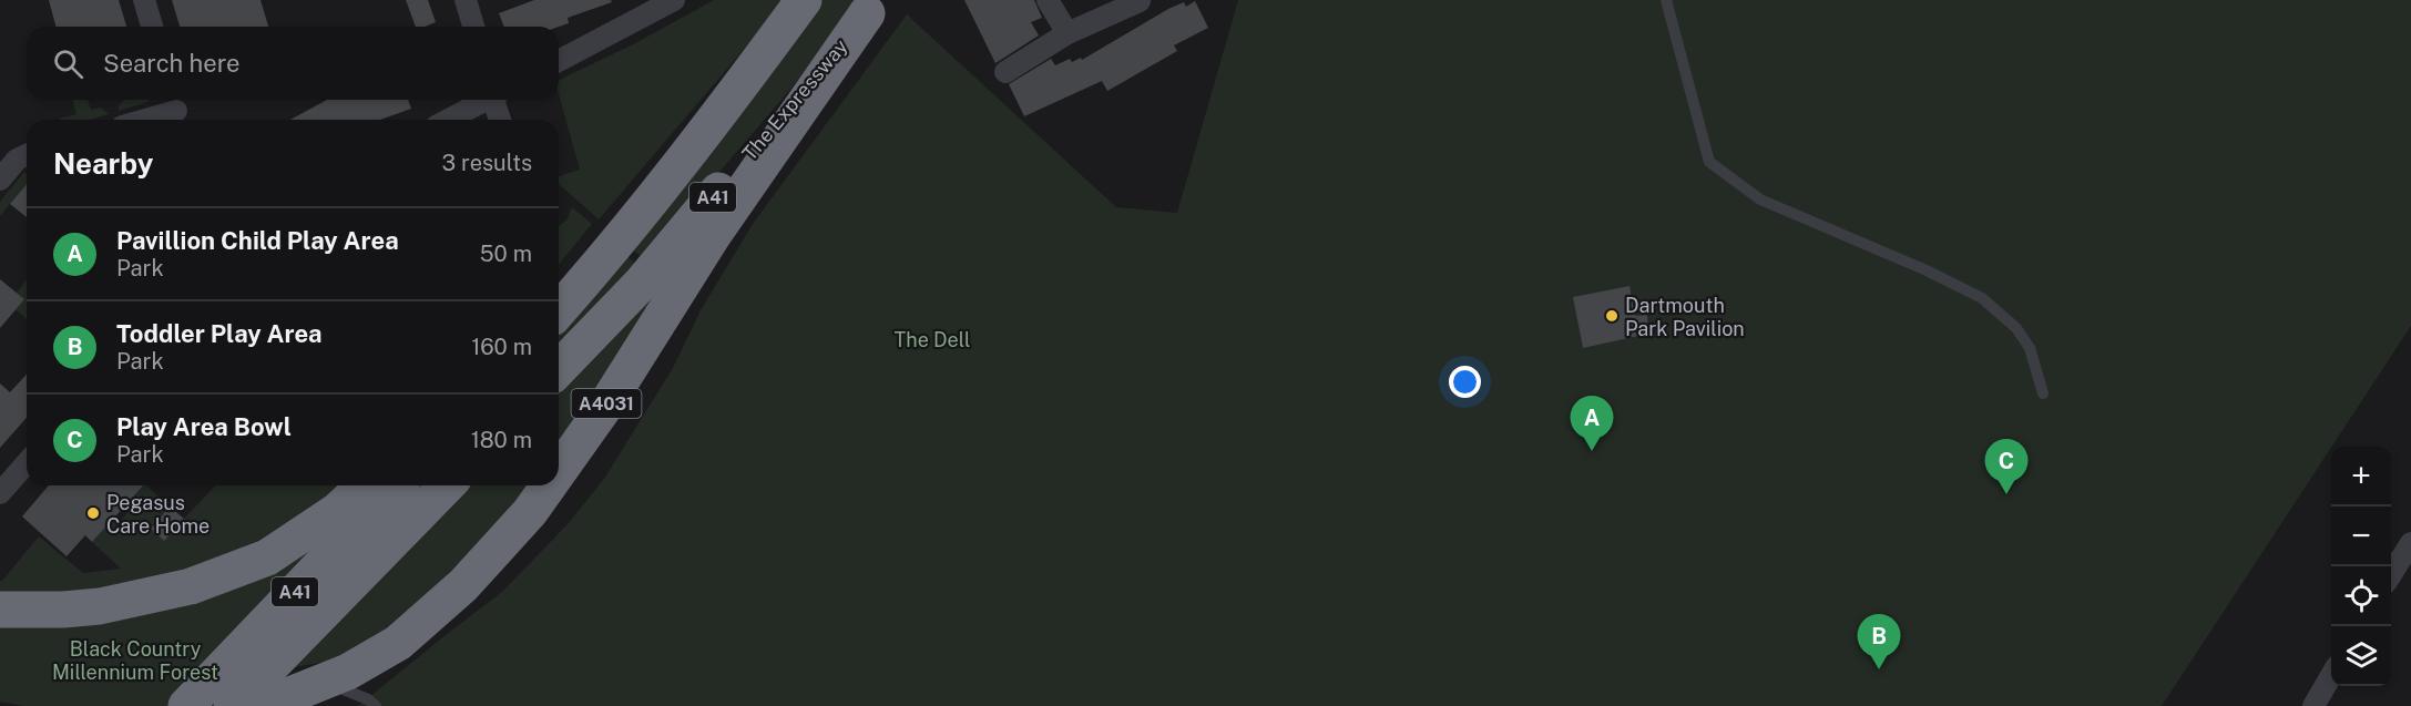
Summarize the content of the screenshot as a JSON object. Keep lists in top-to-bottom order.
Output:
{
  "streets": {
    "highway": ["The Expressway", "A41", "A4031"]
  },
  "crossings": [
    ["The Expressway", "A4031"],
    ["A41", "A4031"]
  ],
  "parks": ["The Dell", "Black Country Millennium Forest"],
  "places": ["Dartmouth Park Pavilion", "Pegasus Care Home"],
  "page": {
    "search": "Search here",
    "heading": ["Nearby", "3 results"],
    "list": [
      {
        "mark": "A",
        "name": "Pavillion Child Play Area",
        "note": "Park",
        "value": "50 m"
      },
      {
        "mark": "B",
        "name": "Toddler Play Area",
        "note": "Park",
        "value": "160 m"
      },
      {
        "mark": "C",
        "name": "Play Area Bowl",
        "note": "Park",
        "value": "180 m"
      }
    ],
    "pins": ["A", "C", "B"],
    "map_buttons": ["+", "−"]
  }
}
